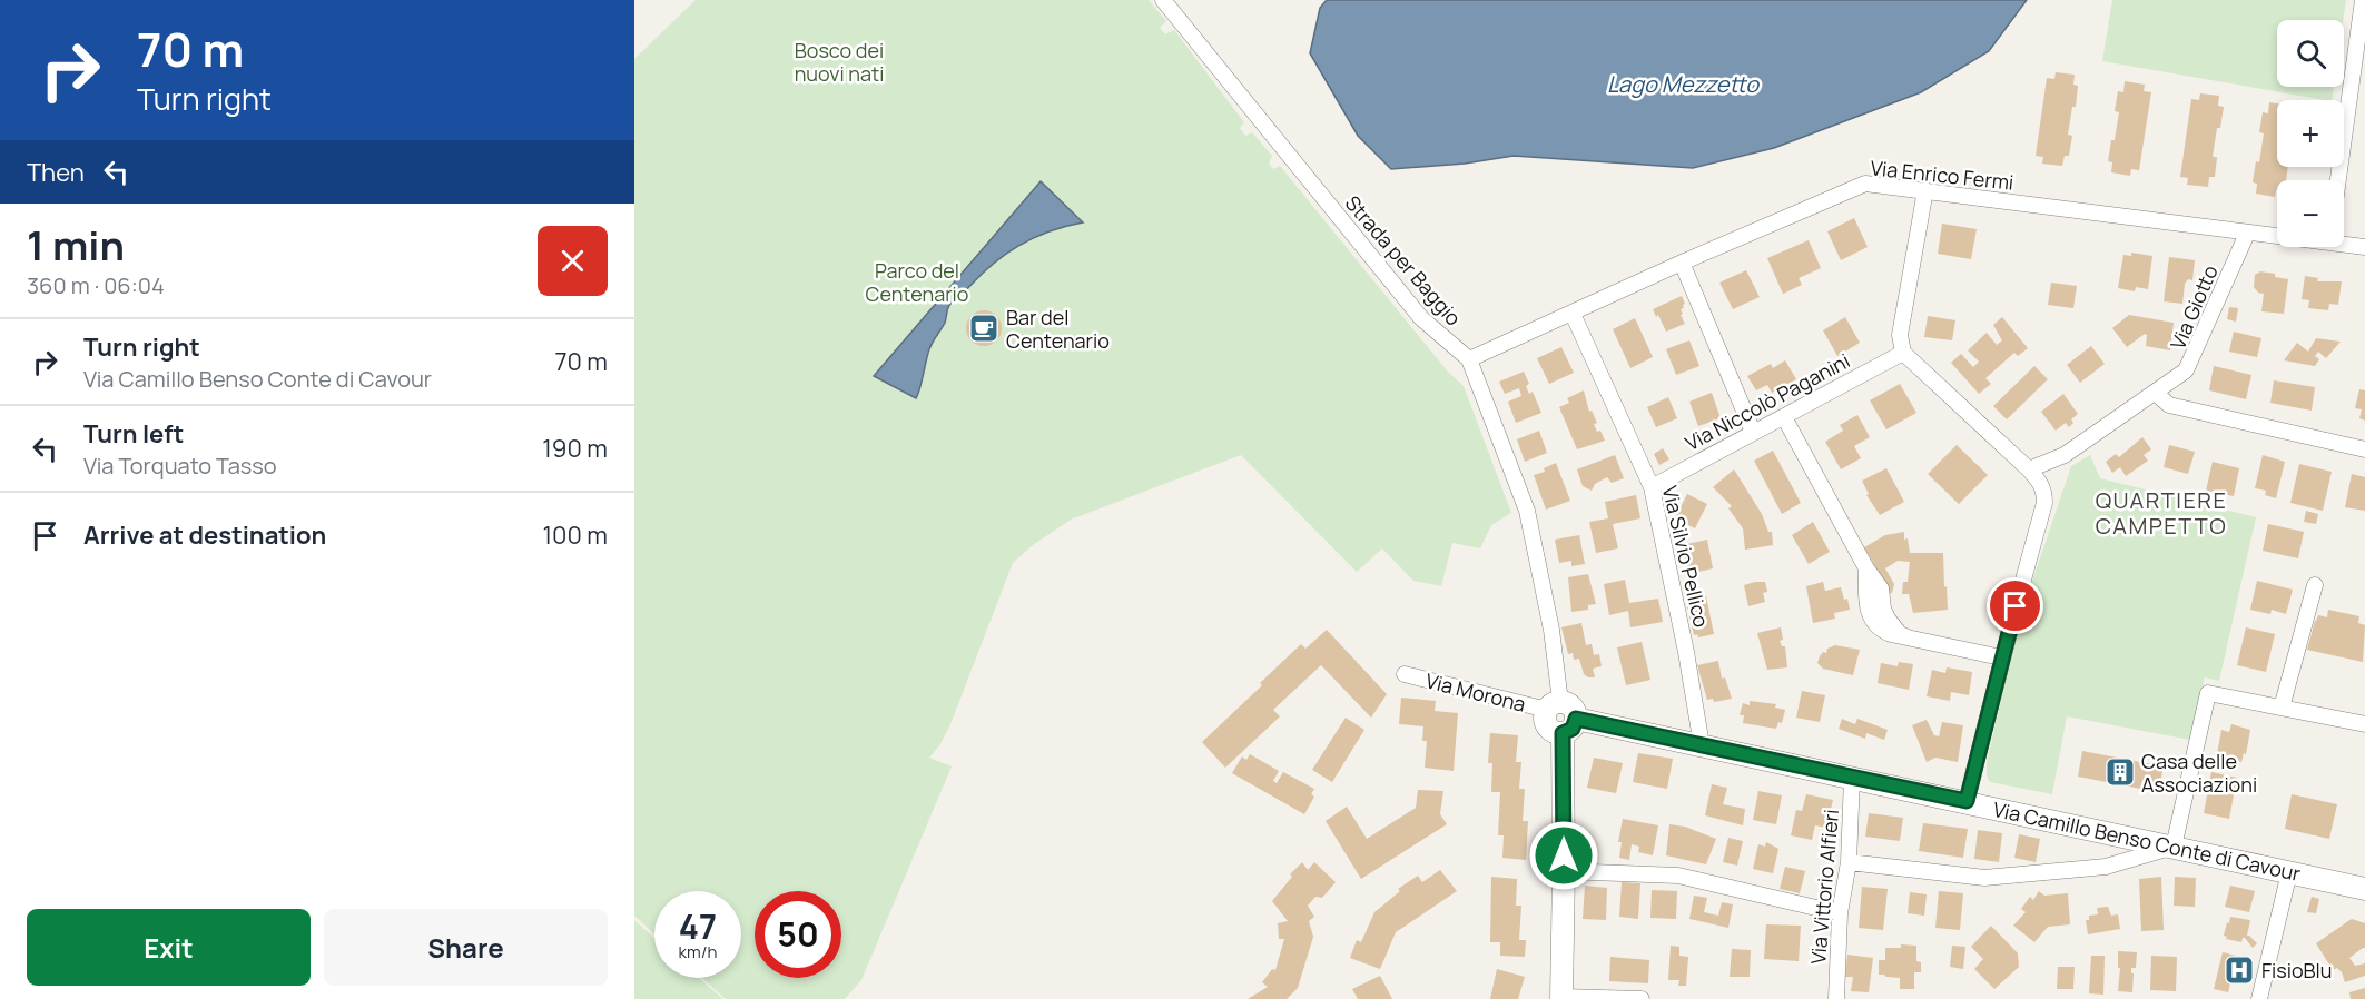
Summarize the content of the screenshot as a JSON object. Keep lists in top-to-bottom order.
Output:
{
  "streets": {
    "main road": ["Via Camillo Benso Conte di Cavour"],
    "street": [
      "Via Enrico Fermi",
      "Strada per Baggio",
      "Via Giotto",
      "Via Niccolò Paganini",
      "Via Silvio Pellico",
      "Via Morona",
      "Via Vittorio Alfieri"
    ]
  },
  "crossings": [
    ["Via Enrico Fermi", "Strada per Baggio"],
    ["Via Enrico Fermi", "Via Giotto"],
    ["Via Enrico Fermi", "Via Silvio Pellico"],
    ["Via Niccolò Paganini", "Via Silvio Pellico"],
    ["Via Silvio Pellico", "Via Camillo Benso Conte di Cavour"],
    ["Via Camillo Benso Conte di Cavour", "Via Vittorio Alfieri"]
  ],
  "districts": ["QUARTIERE CAMPETTO"],
  "water": ["Lago Mezzetto"],
  "parks": ["Bosco dei nuovi nati", "Parco del Centenario"],
  "places": {
    "cafe": ["Bar del Centenario"],
    "building": ["Casa delle Associazioni"],
    "hospital": ["FisioBlu"]
  },
  "page": {
    "turn": ["70 m", "Turn right"],
    "map_buttons": ["+", "−"],
    "then": "Then",
    "heading": ["1 min", "360 m · 06:04"],
    "list": [
      {
        "name": "Turn right",
        "note": "Via Camillo Benso Conte di Cavour",
        "value": "70 m"
      },
      {
        "name": "Turn left",
        "note": "Via Torquato Tasso",
        "value": "190 m"
      },
      {
        "name": "Arrive at destination",
        "value": "100 m"
      }
    ],
    "speed": "47 km/h",
    "limit": "50",
    "buttons": ["Exit", "Share"]
  }
}
